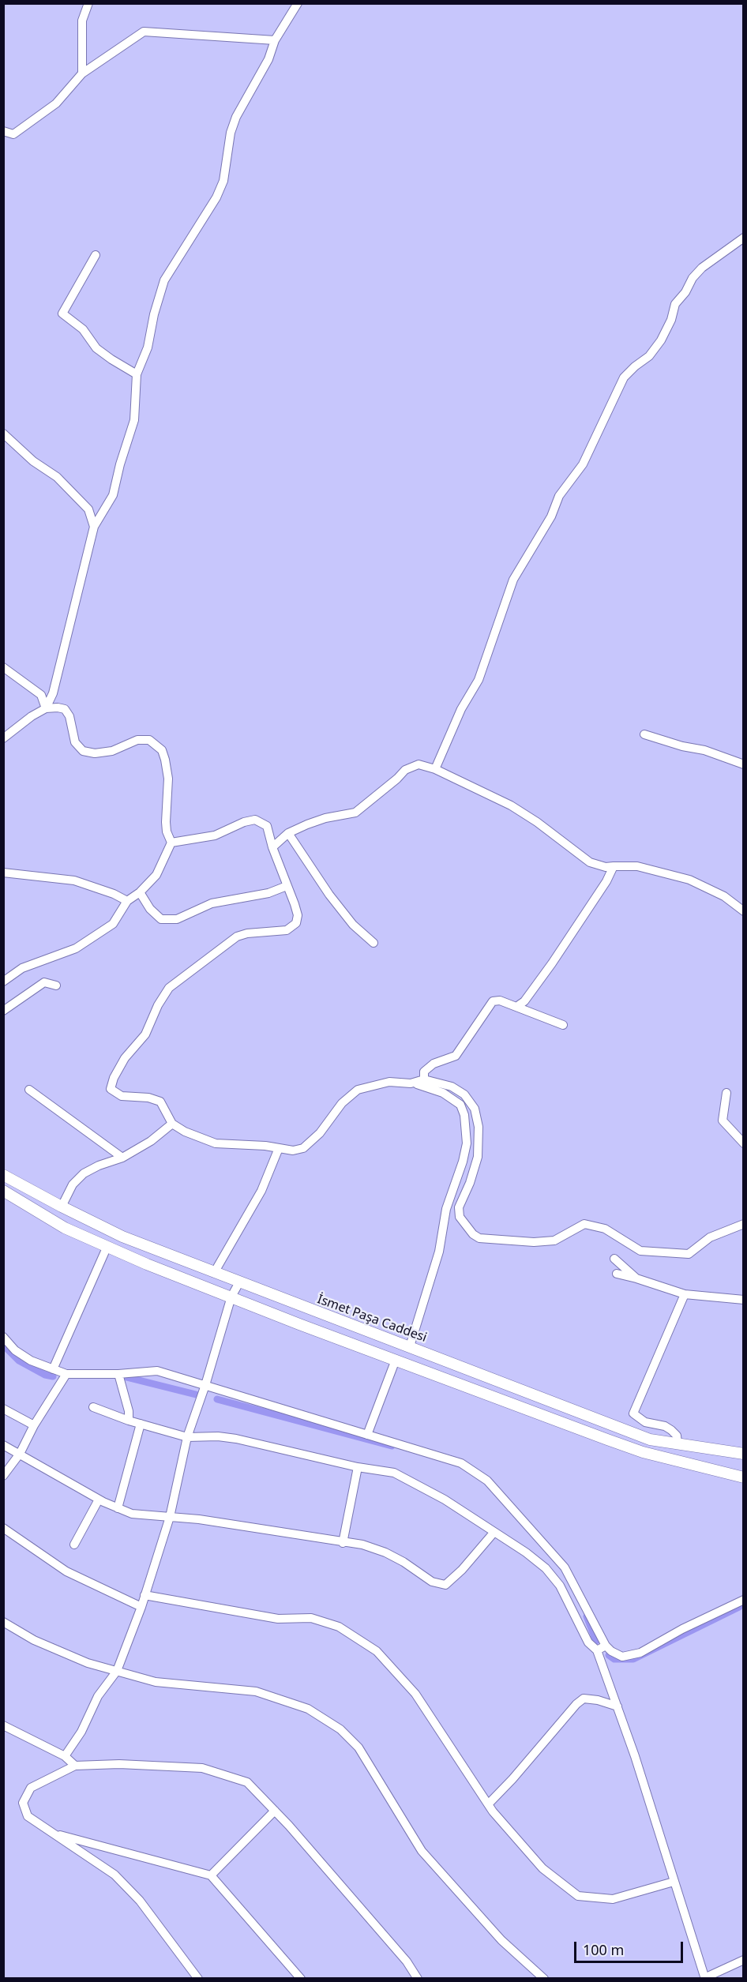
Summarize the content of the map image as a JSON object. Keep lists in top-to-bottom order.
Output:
{
  "streets": {
    "main road": ["İsmet Paşa Caddesi"]
  },
  "scale_bar": "100 m"
}
